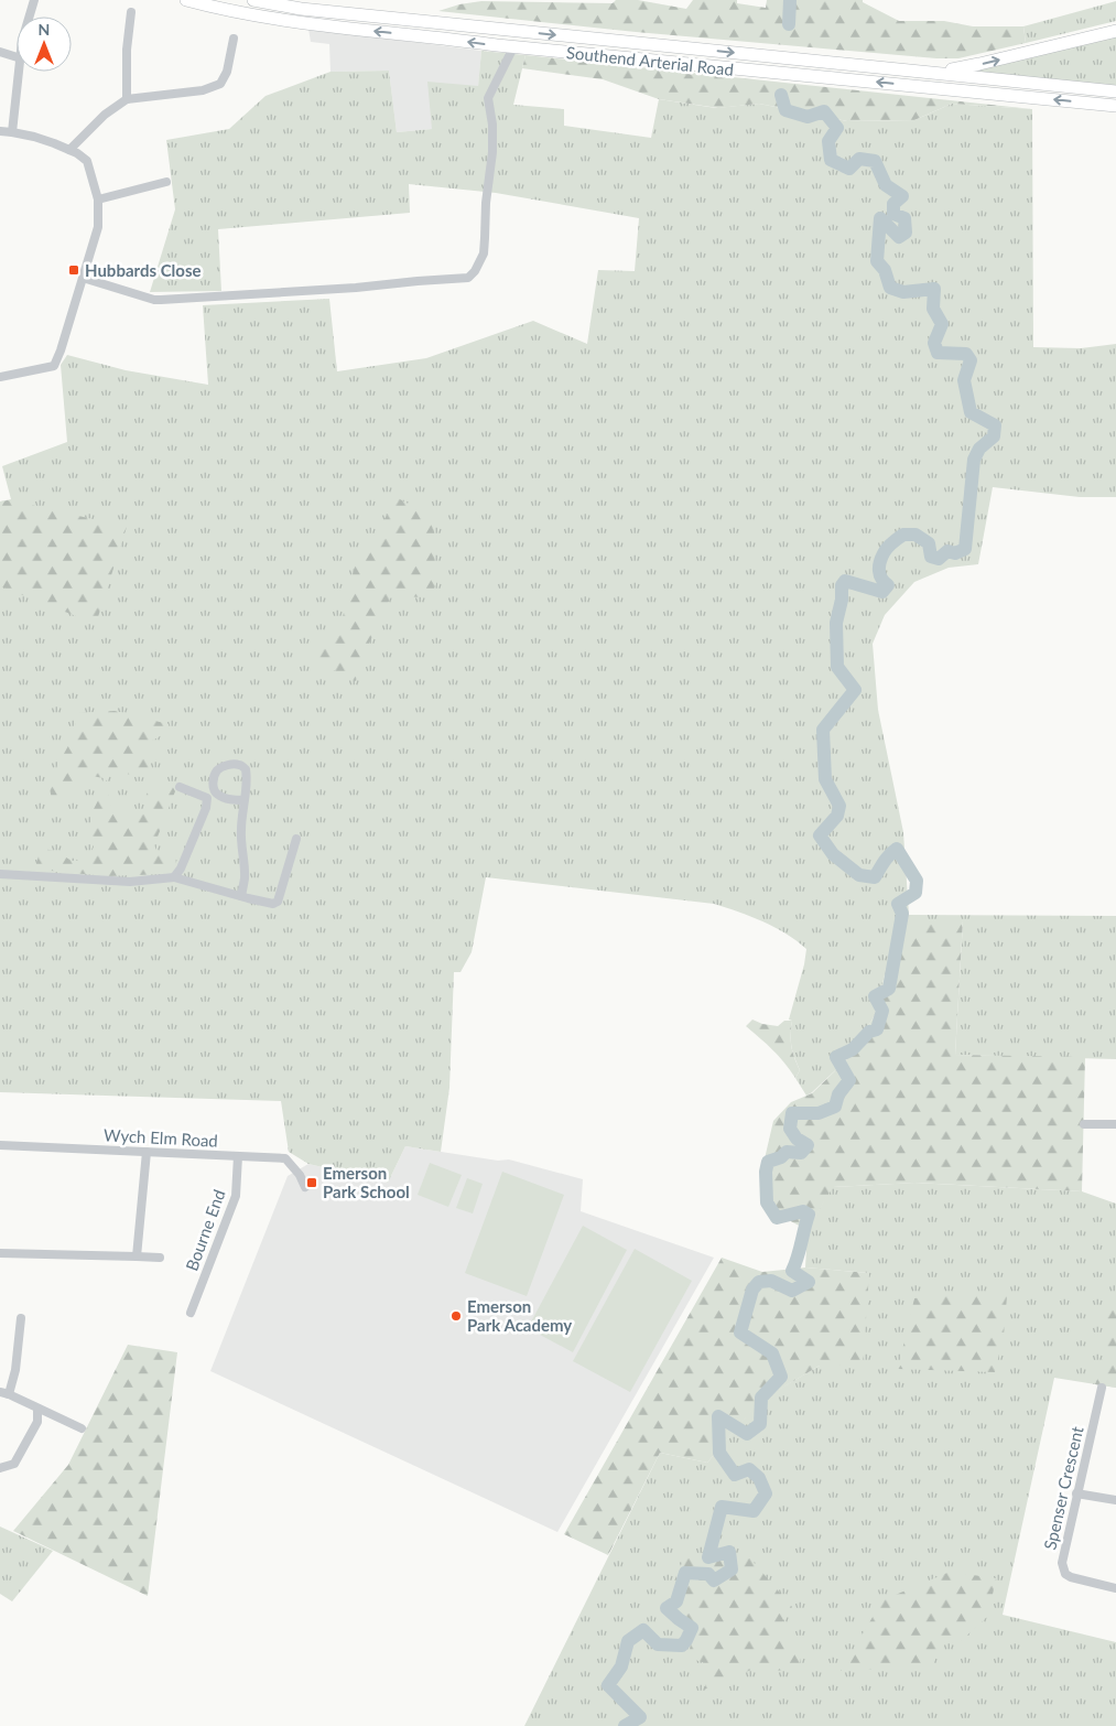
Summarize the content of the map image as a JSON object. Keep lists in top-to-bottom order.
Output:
{
  "streets": {
    "highway": ["Southend Arterial Road"],
    "street": ["Wych Elm Road", "Bourne End", "Spenser Crescent"]
  },
  "crossings": [
    ["Wych Elm Road", "Bourne End"]
  ],
  "places": {
    "transit": ["Hubbards Close", "Emerson Park School"],
    "other": ["Emerson Park Academy"]
  },
  "north": "top"
}
